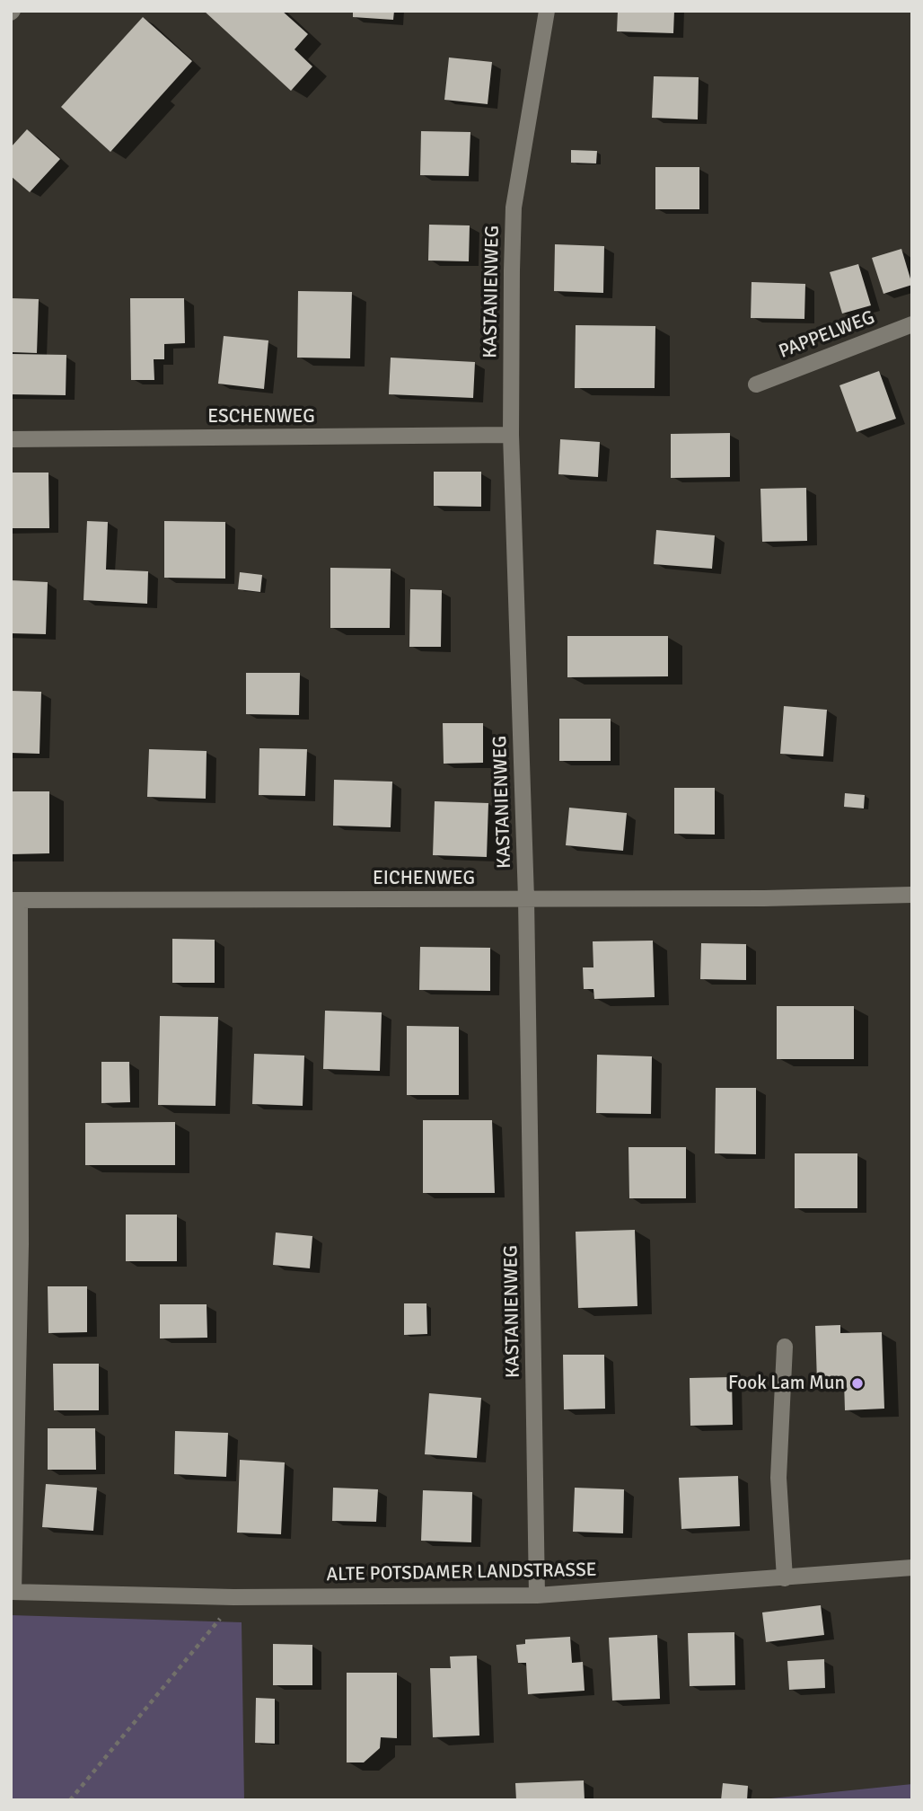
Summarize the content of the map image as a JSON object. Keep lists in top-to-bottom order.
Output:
{
  "streets": {
    "street": [
      "KASTANIENWEG",
      "PAPPELWEG",
      "ESCHENWEG",
      "EICHENWEG",
      "ALTE POTSDAMER LANDSTRASSE"
    ]
  },
  "crossings": [
    ["KASTANIENWEG", "ESCHENWEG"],
    ["KASTANIENWEG", "EICHENWEG"],
    ["KASTANIENWEG", "ALTE POTSDAMER LANDSTRASSE"]
  ],
  "places": ["Fook Lam Mun"]
}
